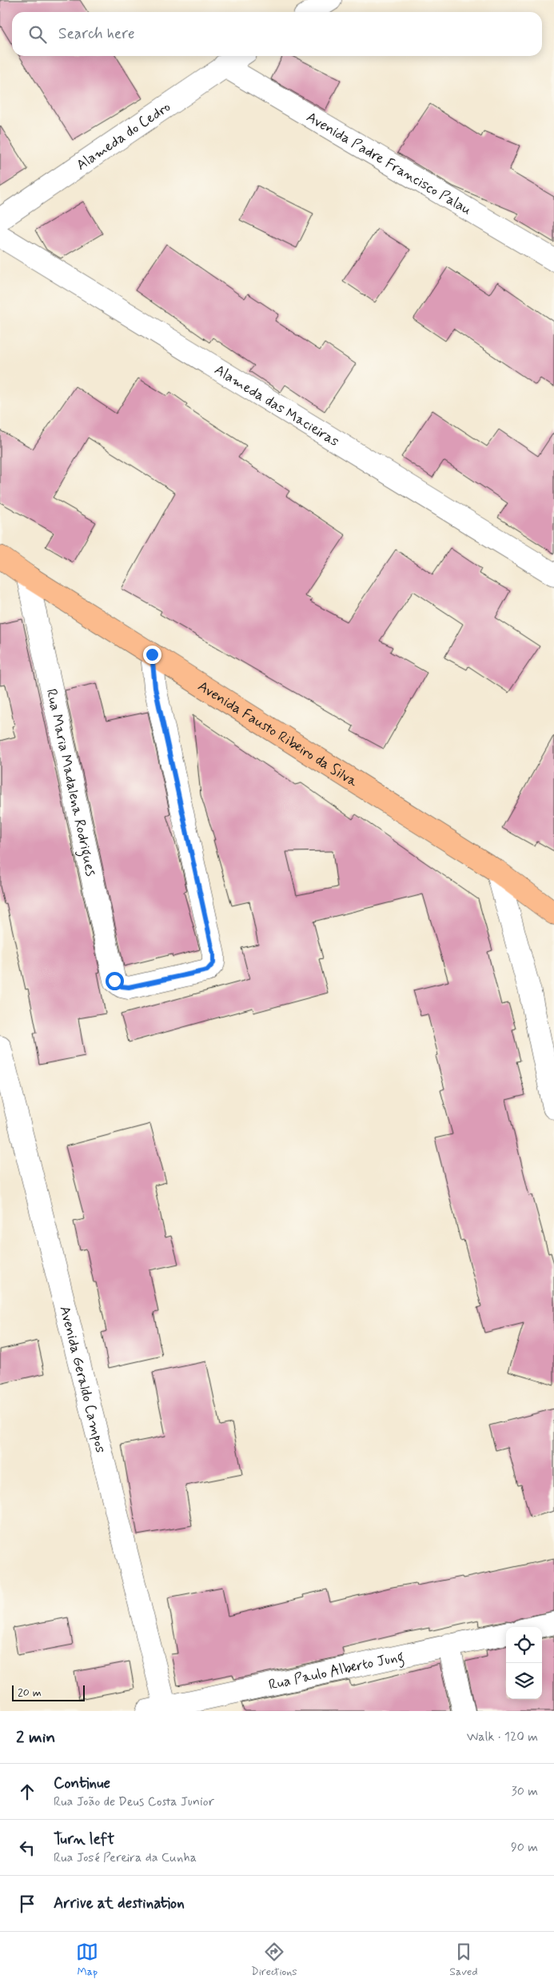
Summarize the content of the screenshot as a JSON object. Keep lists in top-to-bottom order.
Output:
{
  "streets": {
    "main road": ["Avenida Fausto Ribeiro da Silva"],
    "street": [
      "Alameda do Cedro",
      "Avenida Padre Francisco Palau",
      "Alameda das Macieiras",
      "Rua Maria Madalena Rodrigues",
      "Avenida Geraldo Campos",
      "Rua Paulo Alberto Jung"
    ]
  },
  "crossings": [
    ["Alameda do Cedro", "Avenida Padre Francisco Palau"],
    ["Avenida Fausto Ribeiro da Silva", "Rua Maria Madalena Rodrigues"],
    ["Avenida Geraldo Campos", "Rua Paulo Alberto Jung"]
  ],
  "scale_bar": "20 m",
  "page": {
    "search": "Search here",
    "scale": "20 m",
    "heading": ["2 min", "Walk · 120 m"],
    "list": [
      ["Continue", "Rua João de Deus Costa Junior", "30 m"],
      ["Turn left", "Rua José Pereira da Cunha", "90 m"],
      "Arrive at destination"
    ],
    "nav": ["Map", "Directions", "Saved"]
  }
}
